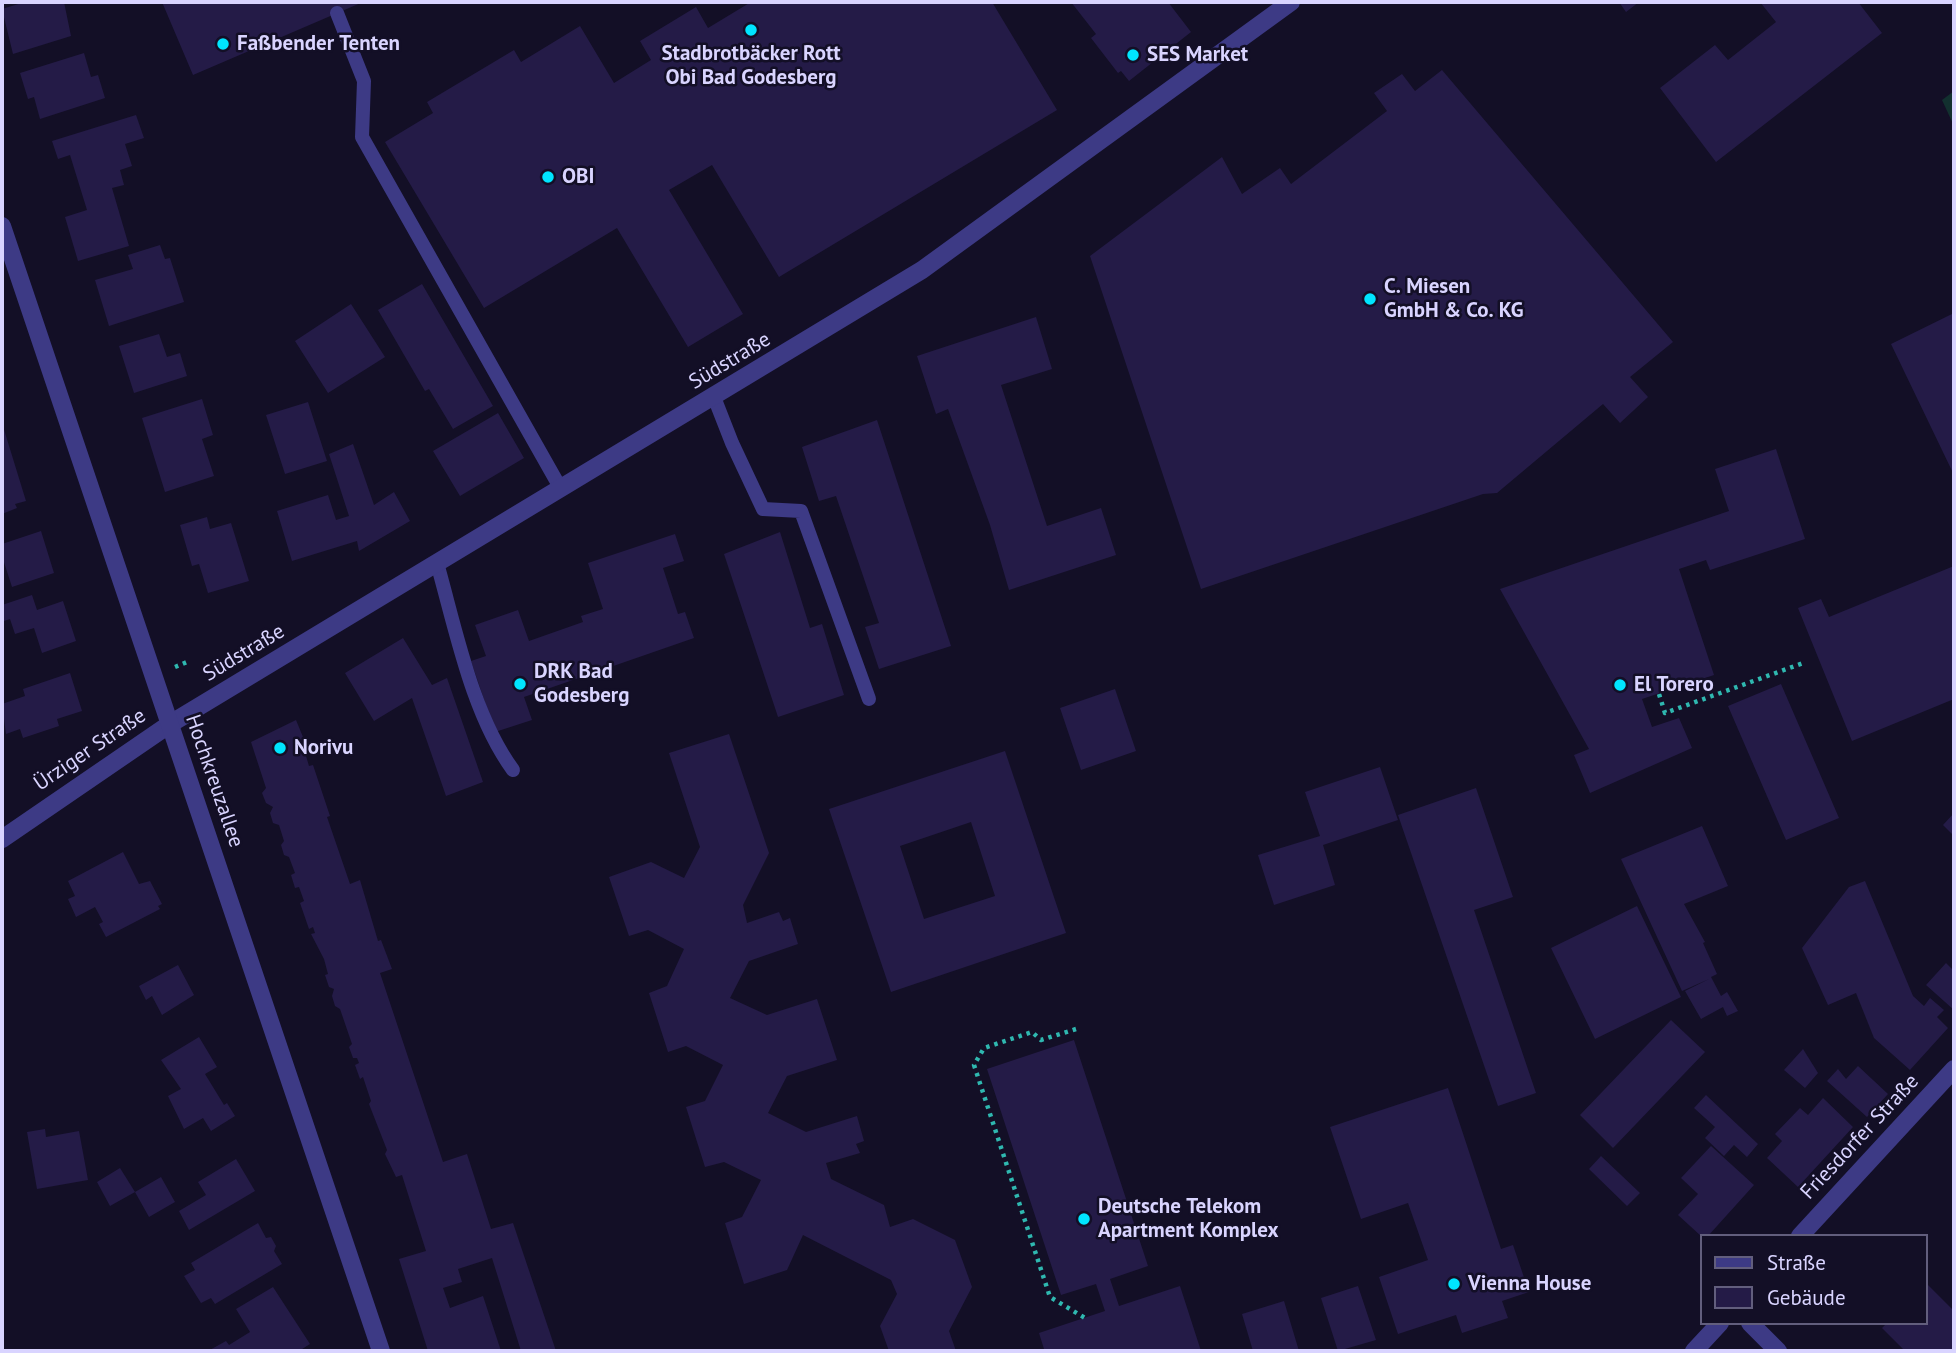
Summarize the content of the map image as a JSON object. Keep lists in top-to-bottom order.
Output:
{
  "streets": {
    "street": [
      "Südstraße",
      "Ürziger Straße",
      "Hochkreuzallee",
      "Friesdorfer Straße"
    ]
  },
  "crossings": [
    ["Südstraße", "Ürziger Straße"],
    ["Südstraße", "Hochkreuzallee"],
    ["Ürziger Straße", "Hochkreuzallee"]
  ],
  "places": [
    "Stadbrotbäcker Rott Obi Bad Godesberg",
    "Faßbender Tenten",
    "SES Market",
    "OBI",
    "C. Miesen GmbH & Co. KG",
    "DRK Bad Godesberg",
    "El Torero",
    "Norivu",
    "Deutsche Telekom Apartment Komplex",
    "Vienna House"
  ],
  "legend": ["Straße", "Gebäude"]
}
